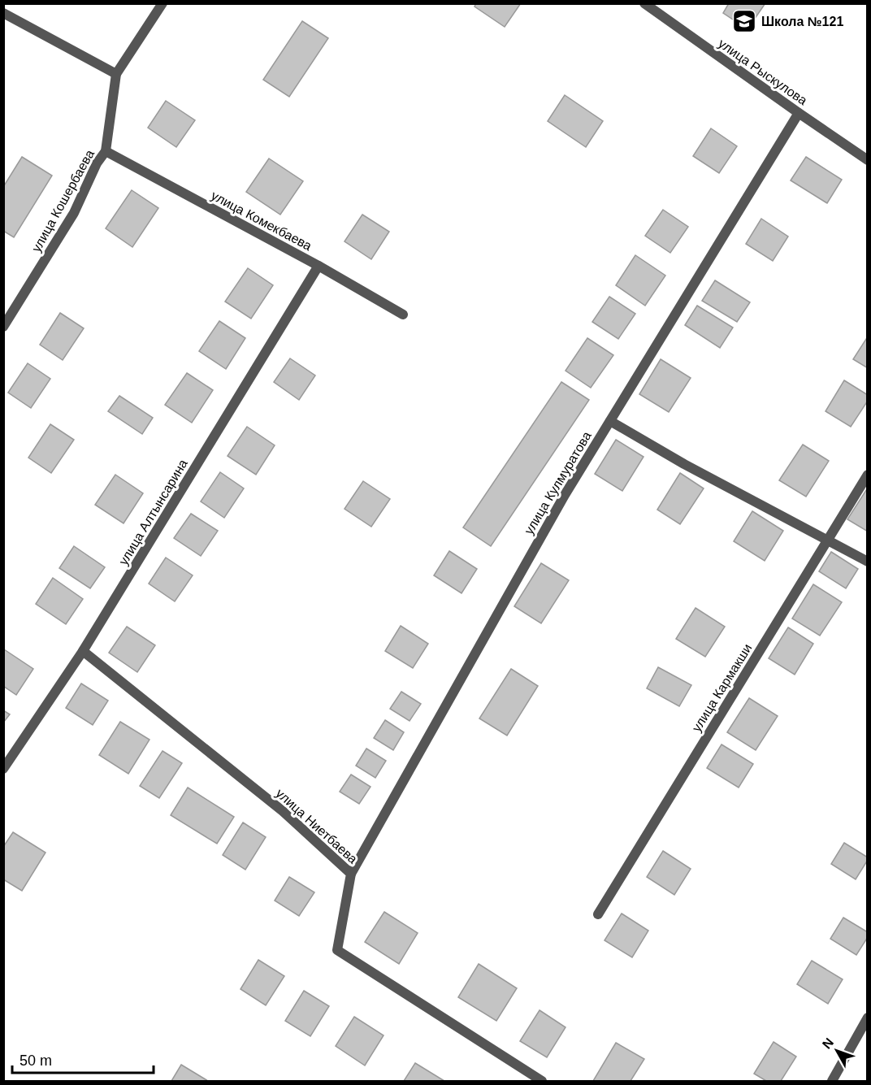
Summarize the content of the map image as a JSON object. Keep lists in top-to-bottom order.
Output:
{
  "streets": {
    "street": [
      "улица Рыскулова",
      "улица Кошербаева",
      "улица Комекбаева",
      "улица Кулмуратова",
      "улица Алтынсарина",
      "улица Кармакши",
      "улица Ниетбаева"
    ]
  },
  "crossings": [
    ["улица Рыскулова", "улица Кулмуратова"],
    ["улица Кошербаева", "улица Комекбаева"],
    ["улица Комекбаева", "улица Алтынсарина"],
    ["улица Кулмуратова", "улица Ниетбаева"],
    ["улица Алтынсарина", "улица Ниетбаева"]
  ],
  "places": {
    "school or university": ["Школа №121"]
  },
  "scale_bar": "50 m",
  "north": "top left"
}
